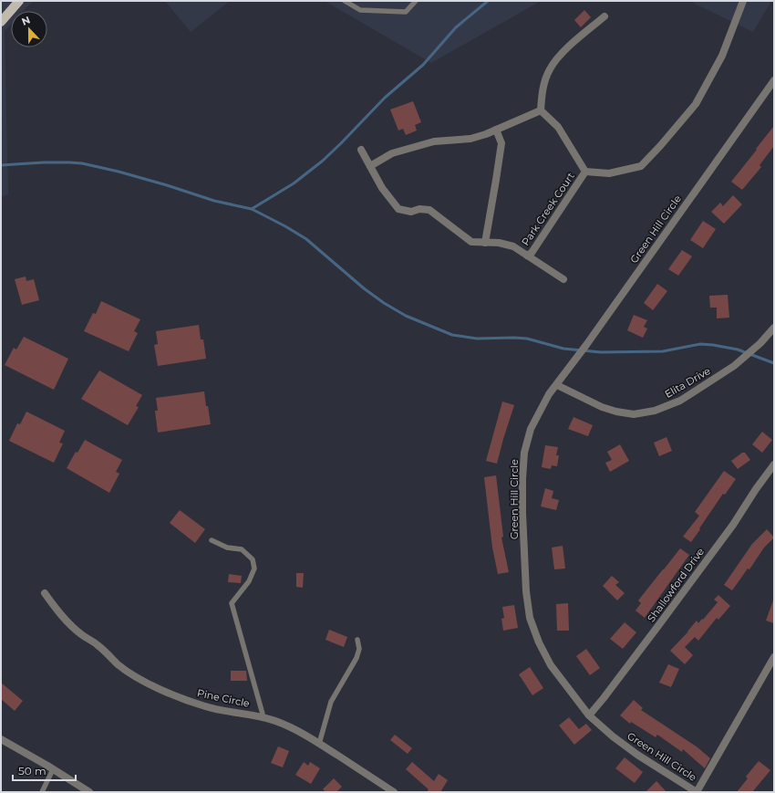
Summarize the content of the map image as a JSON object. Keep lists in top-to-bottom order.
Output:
{
  "streets": {
    "street": [
      "Park Creek Court",
      "Green Hill Circle",
      "Elita Drive",
      "Shallowford Drive",
      "Pine Circle"
    ]
  },
  "crossings": [
    ["Green Hill Circle", "Elita Drive"],
    ["Green Hill Circle", "Shallowford Drive"]
  ],
  "scale_bar": "50 m",
  "north": "top"
}
